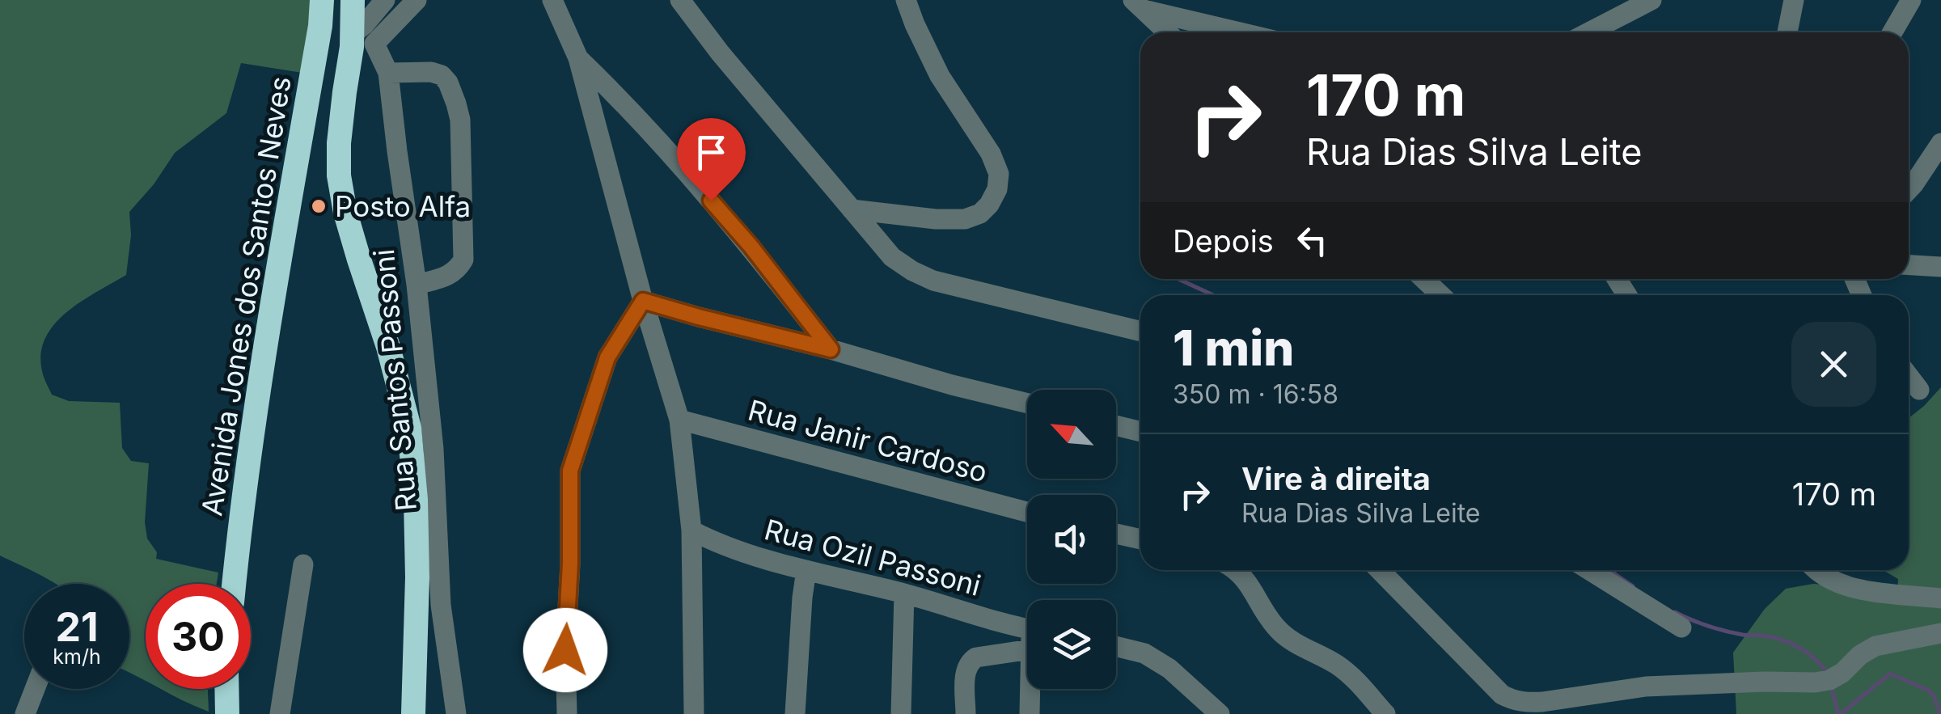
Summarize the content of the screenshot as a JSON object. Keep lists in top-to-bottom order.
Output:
{
  "streets": {
    "highway": ["Avenida Jones dos Santos Neves"],
    "street": ["Rua Santos Passoni", "Rua Janir Cardoso", "Rua Ozil Passoni"]
  },
  "places": ["Posto Alfa"],
  "north": "top left",
  "page": {
    "turn": ["170 m", "Rua Dias Silva Leite"],
    "then": "Depois",
    "heading": ["1 min", "350 m · 16:58"],
    "list": [
      {
        "name": "Vire à direita",
        "note": "Rua Dias Silva Leite",
        "value": "170 m"
      }
    ],
    "speed": "21 km/h",
    "limit": "30"
  }
}
